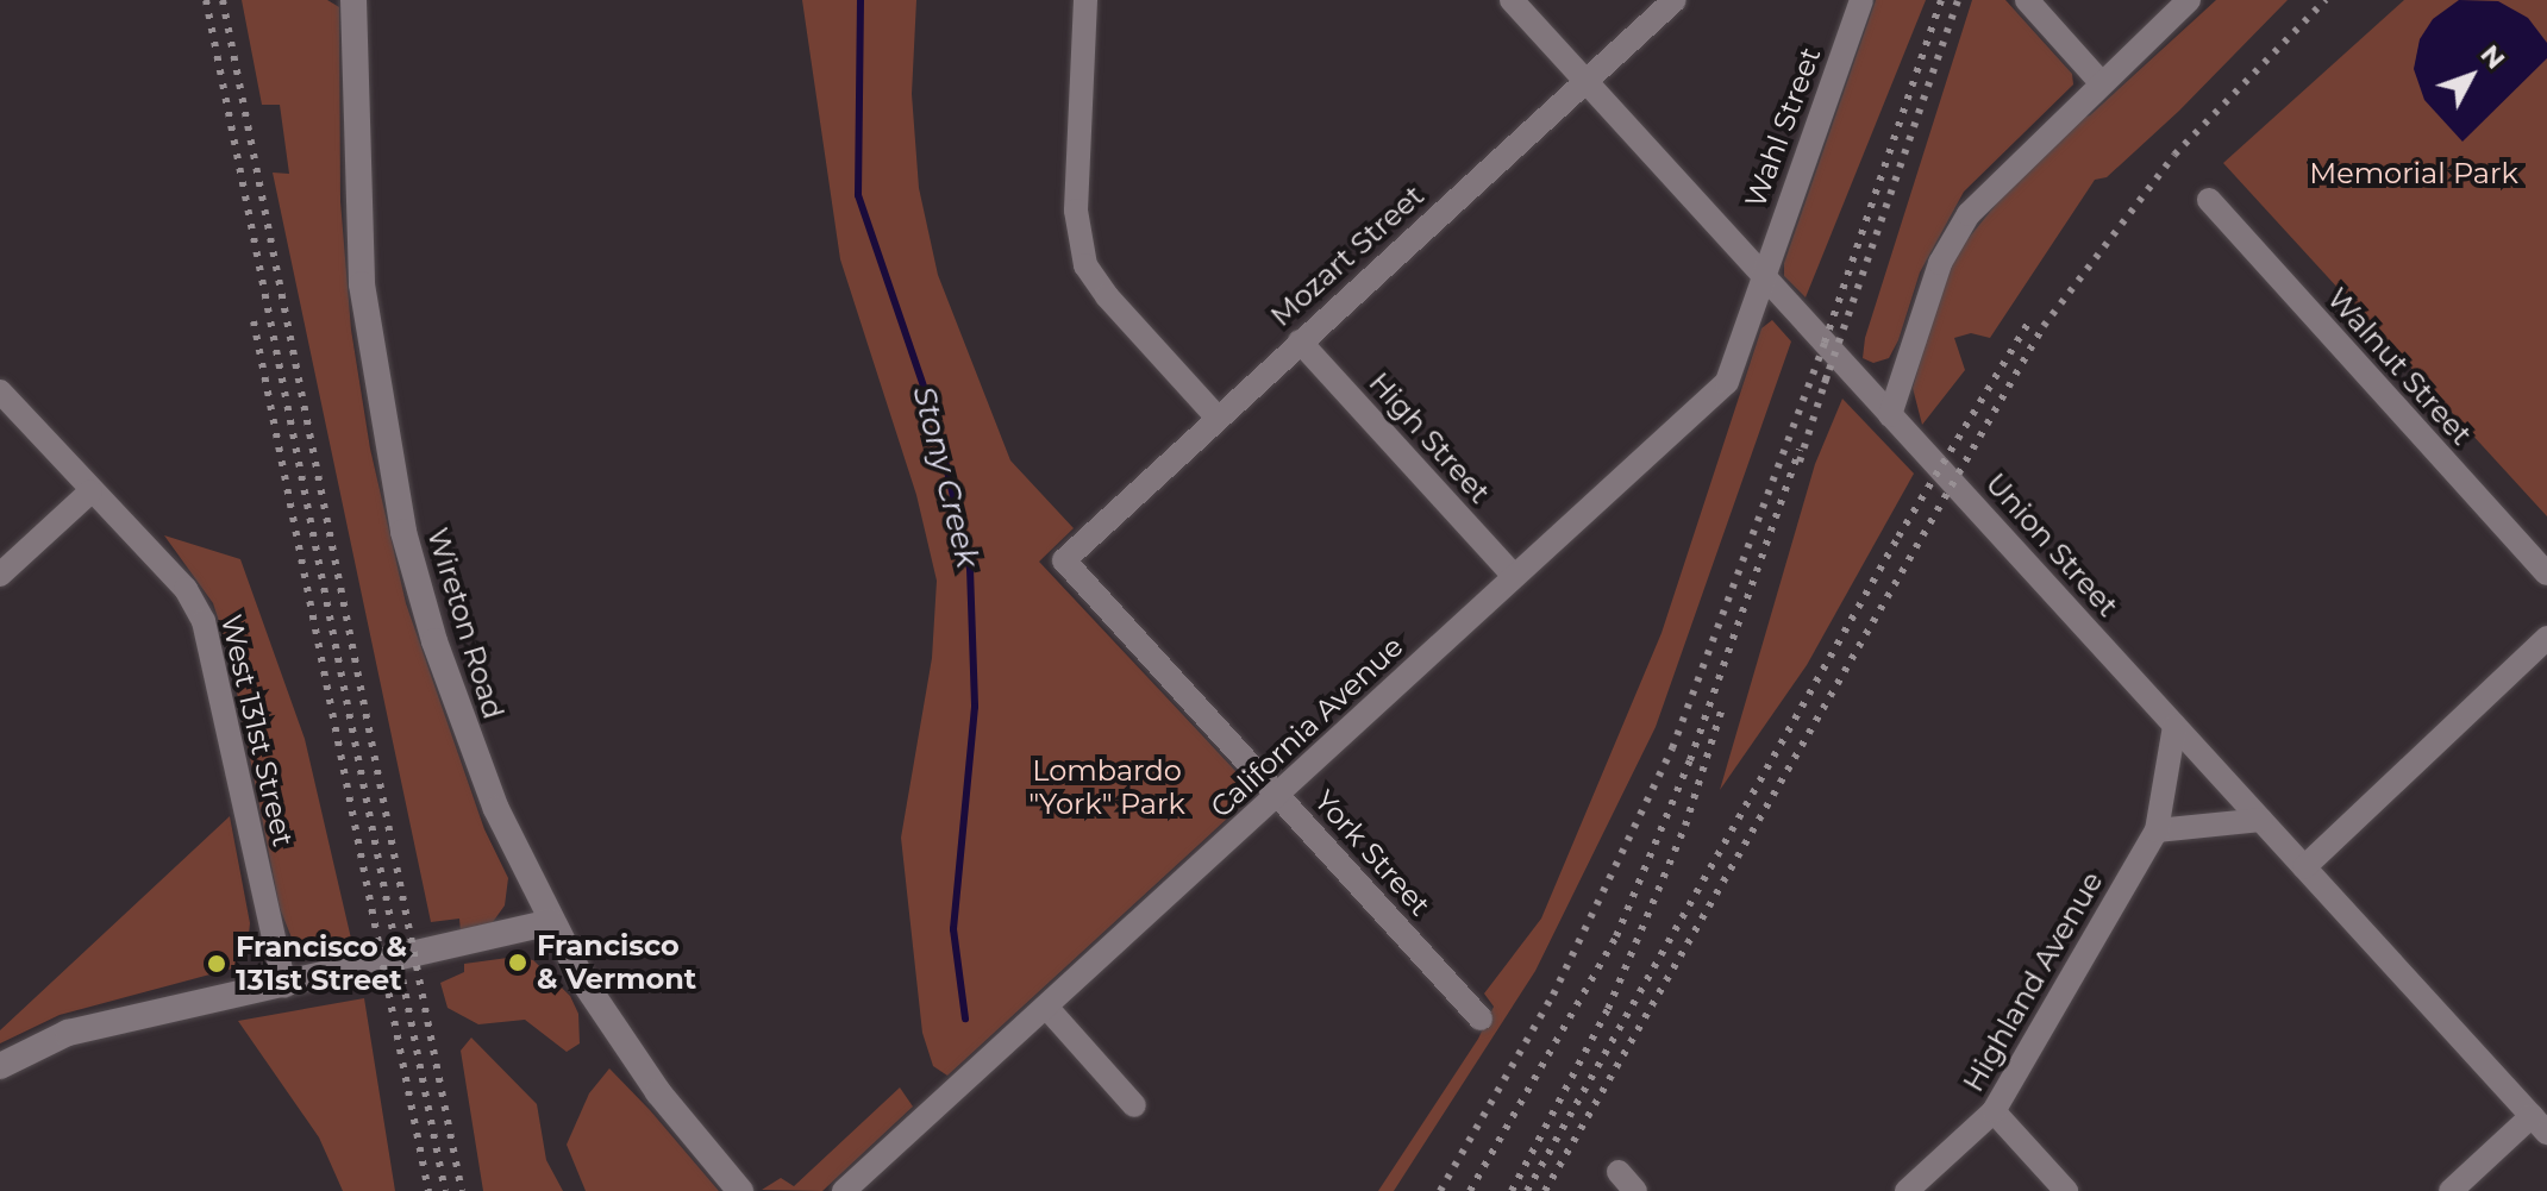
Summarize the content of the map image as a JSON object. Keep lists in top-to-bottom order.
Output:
{
  "streets": {
    "street": [
      "Wahl Street",
      "Mozart Street",
      "Walnut Street",
      "High Street",
      "Union Street",
      "Wireton Road",
      "California Avenue",
      "West 131st Street",
      "York Street",
      "Highland Avenue"
    ]
  },
  "crossings": [
    ["Wahl Street", "Union Street"],
    ["Wahl Street", "California Avenue"],
    ["Mozart Street", "High Street"],
    ["Mozart Street", "Union Street"],
    ["Mozart Street", "York Street"],
    ["High Street", "California Avenue"],
    ["Union Street", "California Avenue"],
    ["Union Street", "Highland Avenue"],
    ["California Avenue", "York Street"]
  ],
  "water": ["Stony Creek"],
  "parks": ["Memorial Park", "Lombardo \"York\" Park"],
  "places": ["Francisco & Vermont", "Francisco & 131st Street"],
  "north": "top right"
}
